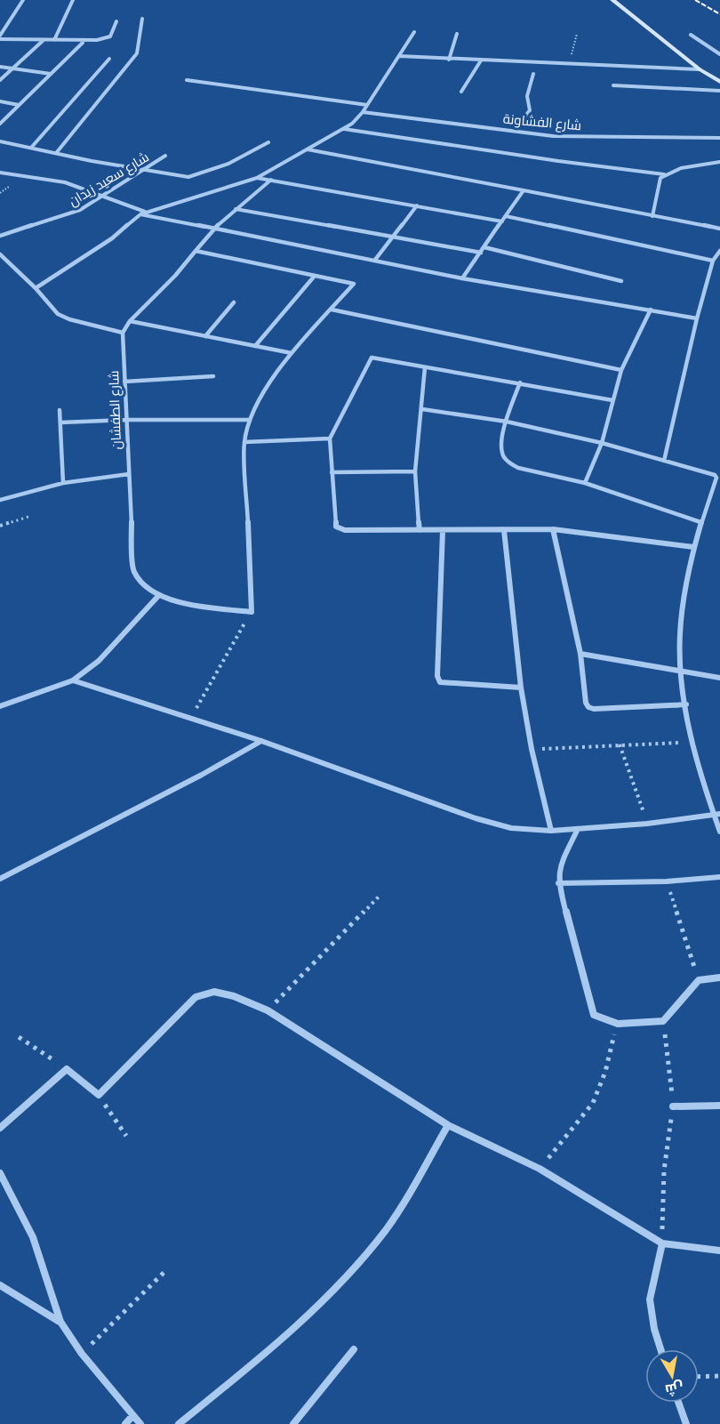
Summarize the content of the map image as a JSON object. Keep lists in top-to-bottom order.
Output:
{
  "streets": {
    "street": ["شارع الفشاونة", "شارع سعيد زيدان", "شارع الطفشان"]
  },
  "north": "bottom"
}
